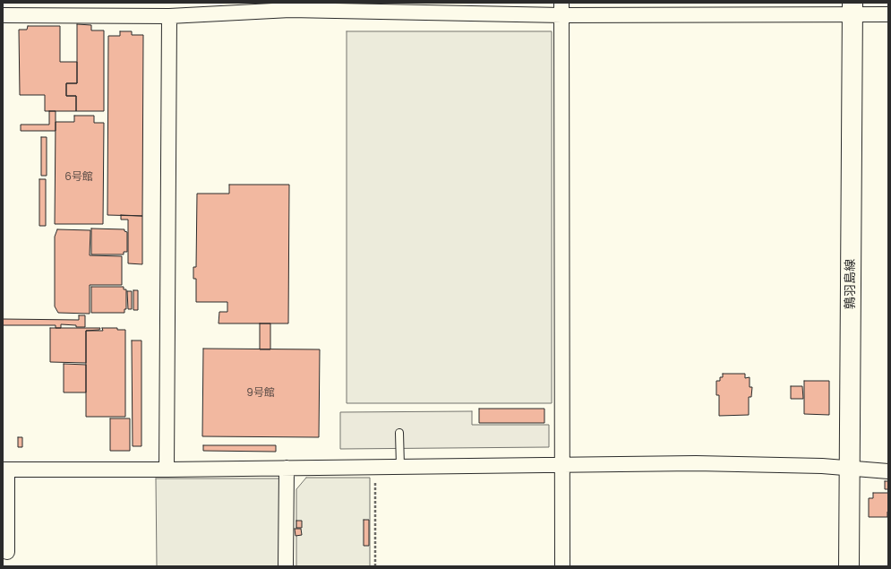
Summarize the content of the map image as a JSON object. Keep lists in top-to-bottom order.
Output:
{
  "streets": {
    "main road": ["鶉羽島線"]
  },
  "house_numbers": ["6号館", "9号館"]
}
